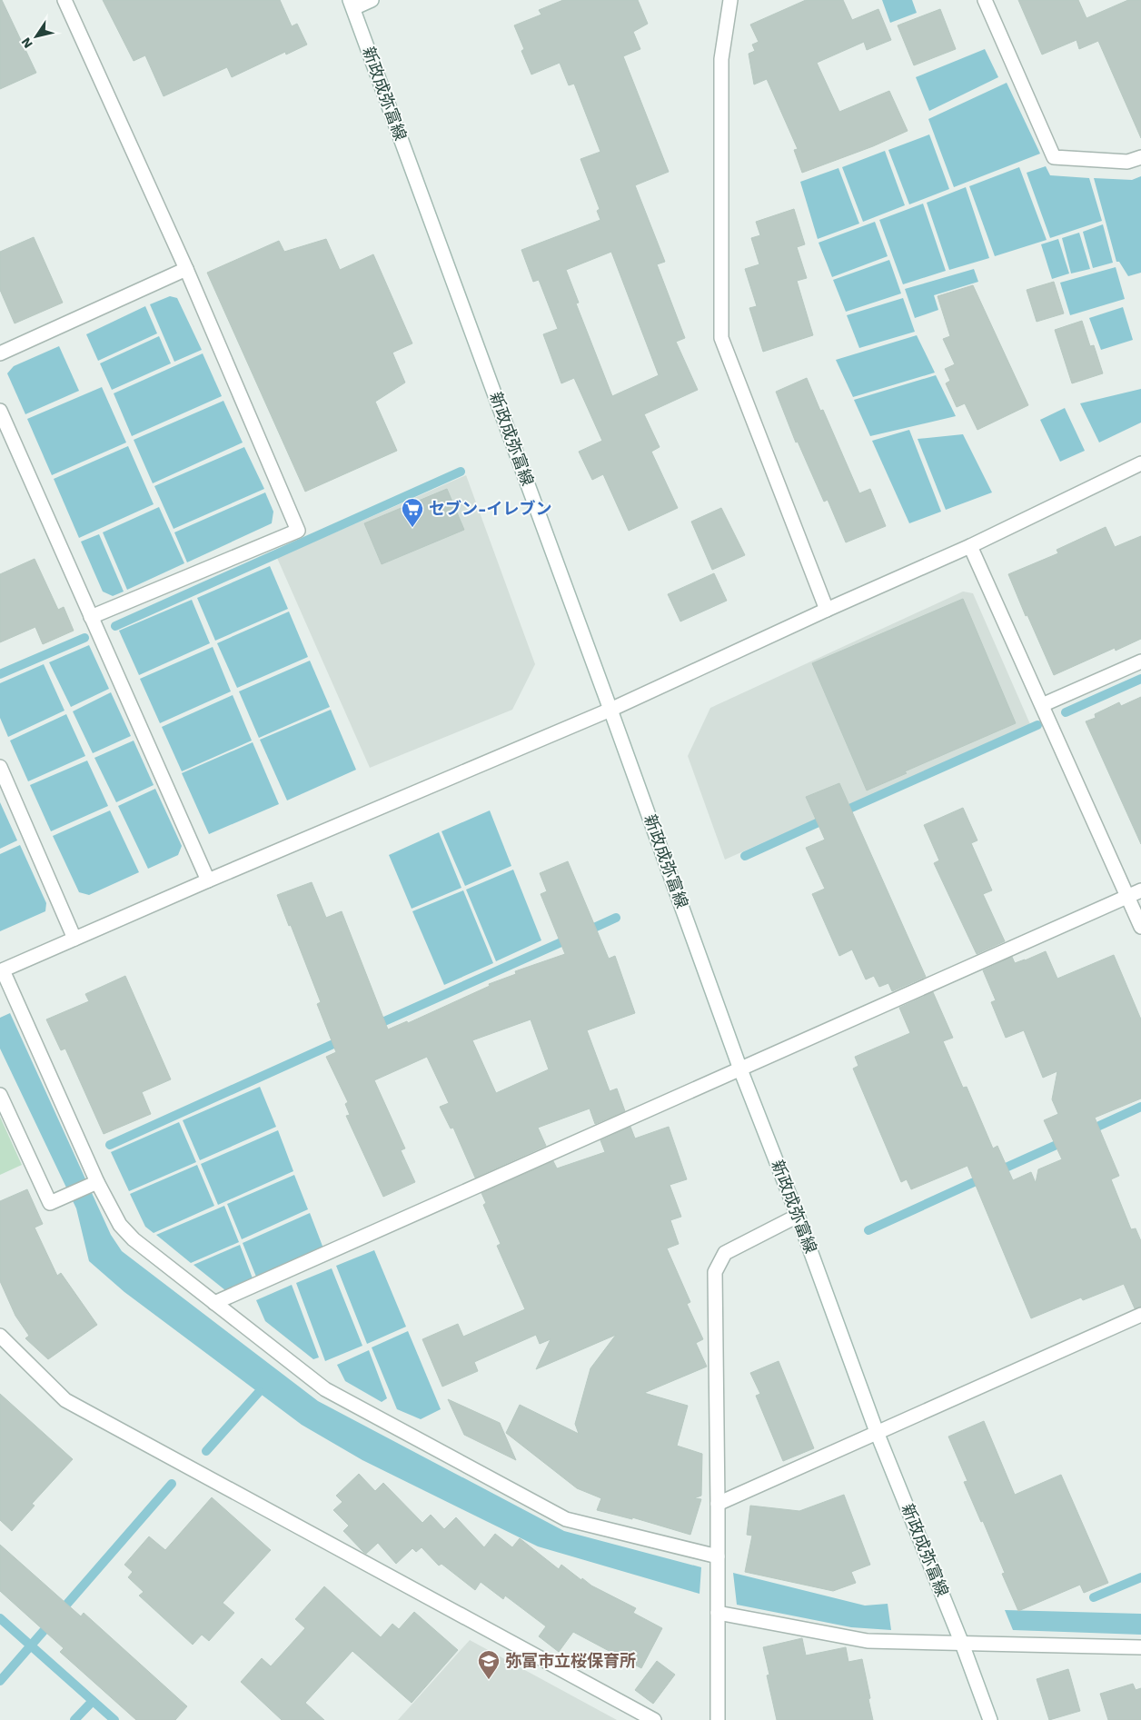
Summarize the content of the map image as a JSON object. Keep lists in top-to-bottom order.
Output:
{
  "streets": {
    "street": ["新政成弥富線"]
  },
  "places": {
    "supermarket": ["セブン-イレブン"],
    "school or university": ["弥富市立桜保育所"]
  },
  "north": "bottom left"
}
